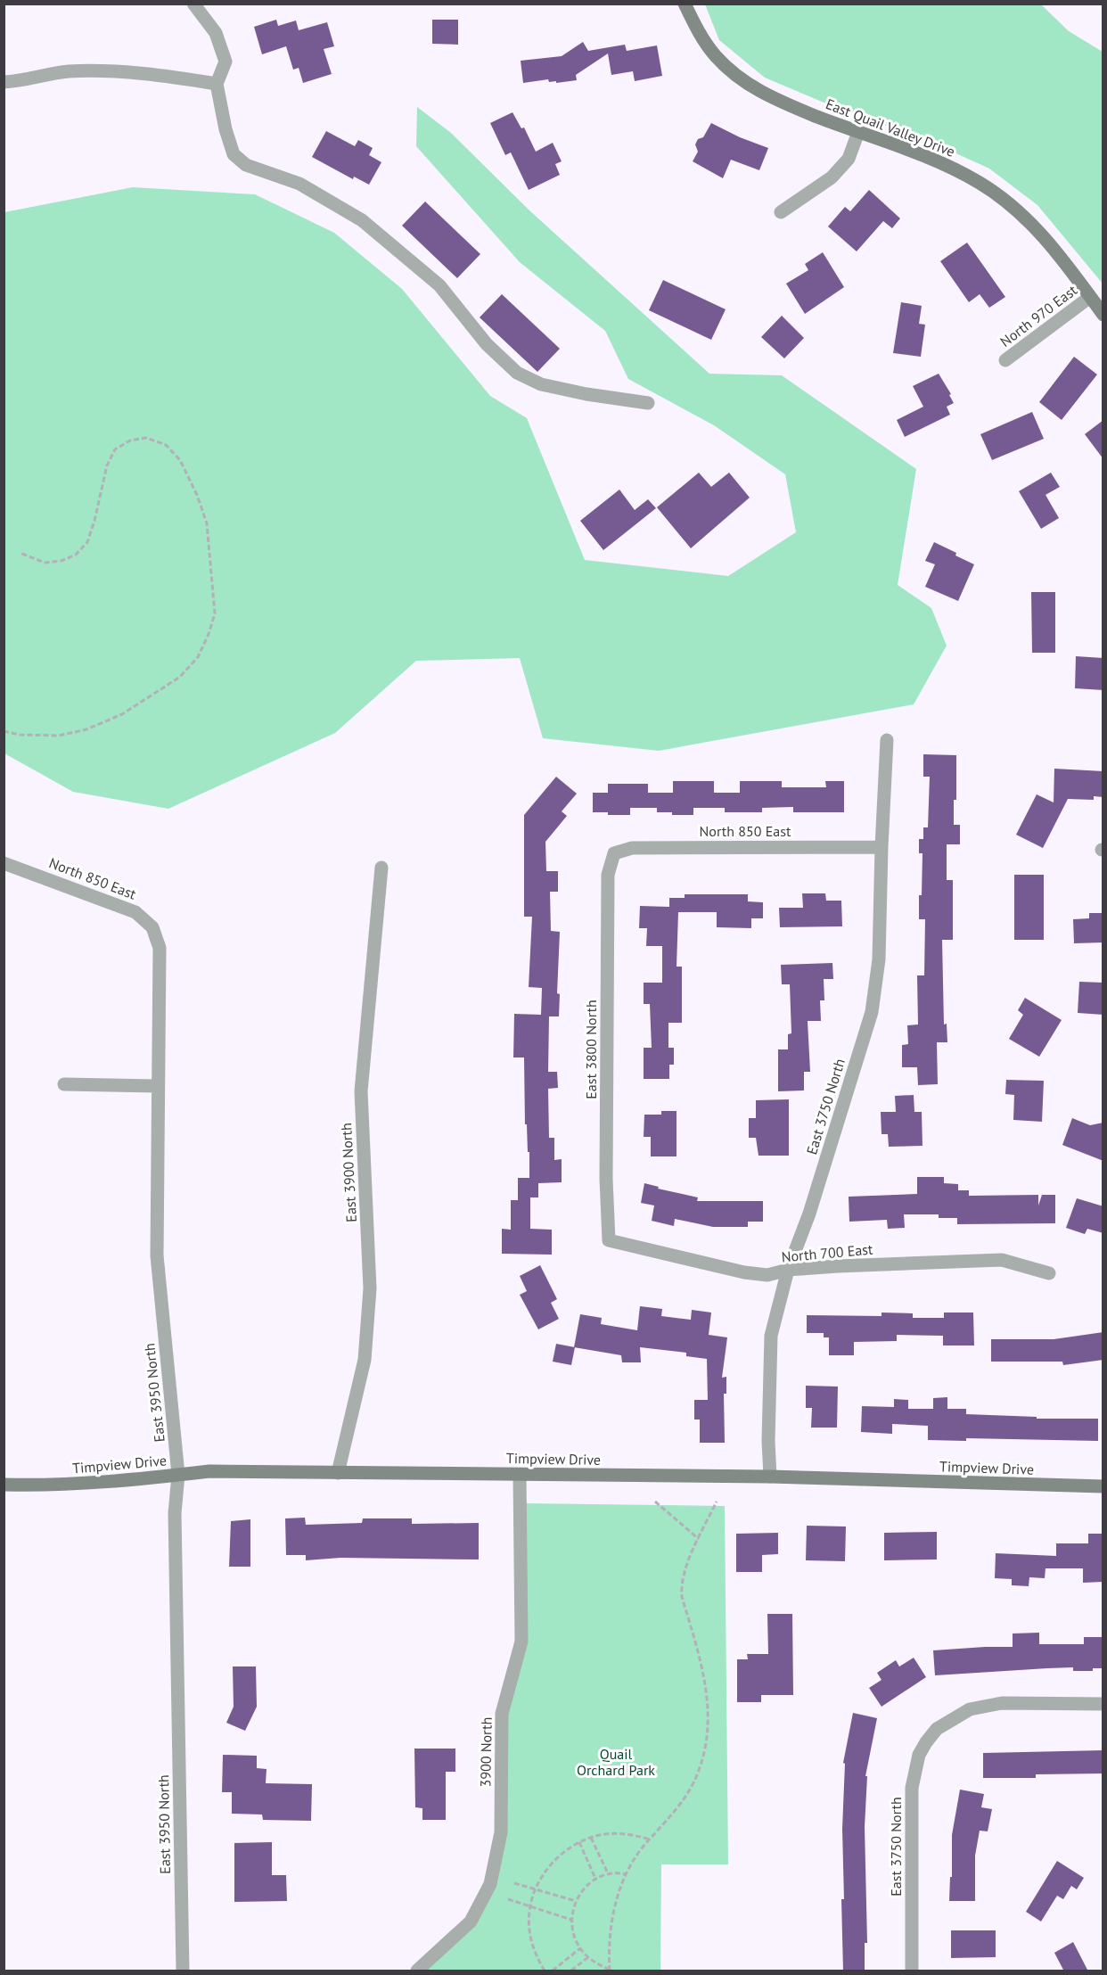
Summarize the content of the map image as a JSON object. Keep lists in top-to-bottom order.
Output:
{
  "streets": {
    "street": [
      "East Quail Valley Drive",
      "North 970 East",
      "North 850 East",
      "East 3800 North",
      "East 3750 North",
      "East 3900 North",
      "North 700 East",
      "East 3950 North",
      "Timpview Drive",
      "3900 North"
    ]
  },
  "crossings": [
    ["East Quail Valley Drive", "North 970 East"],
    ["North 850 East", "East 3800 North"],
    ["North 850 East", "East 3750 North"],
    ["North 850 East", "East 3950 North"],
    ["East 3800 North", "North 700 East"],
    ["East 3750 North", "North 700 East"],
    ["East 3750 North", "Timpview Drive"],
    ["East 3900 North", "Timpview Drive"],
    ["East 3950 North", "Timpview Drive"],
    ["Timpview Drive", "3900 North"]
  ],
  "parks": ["Quail Orchard Park"]
}
